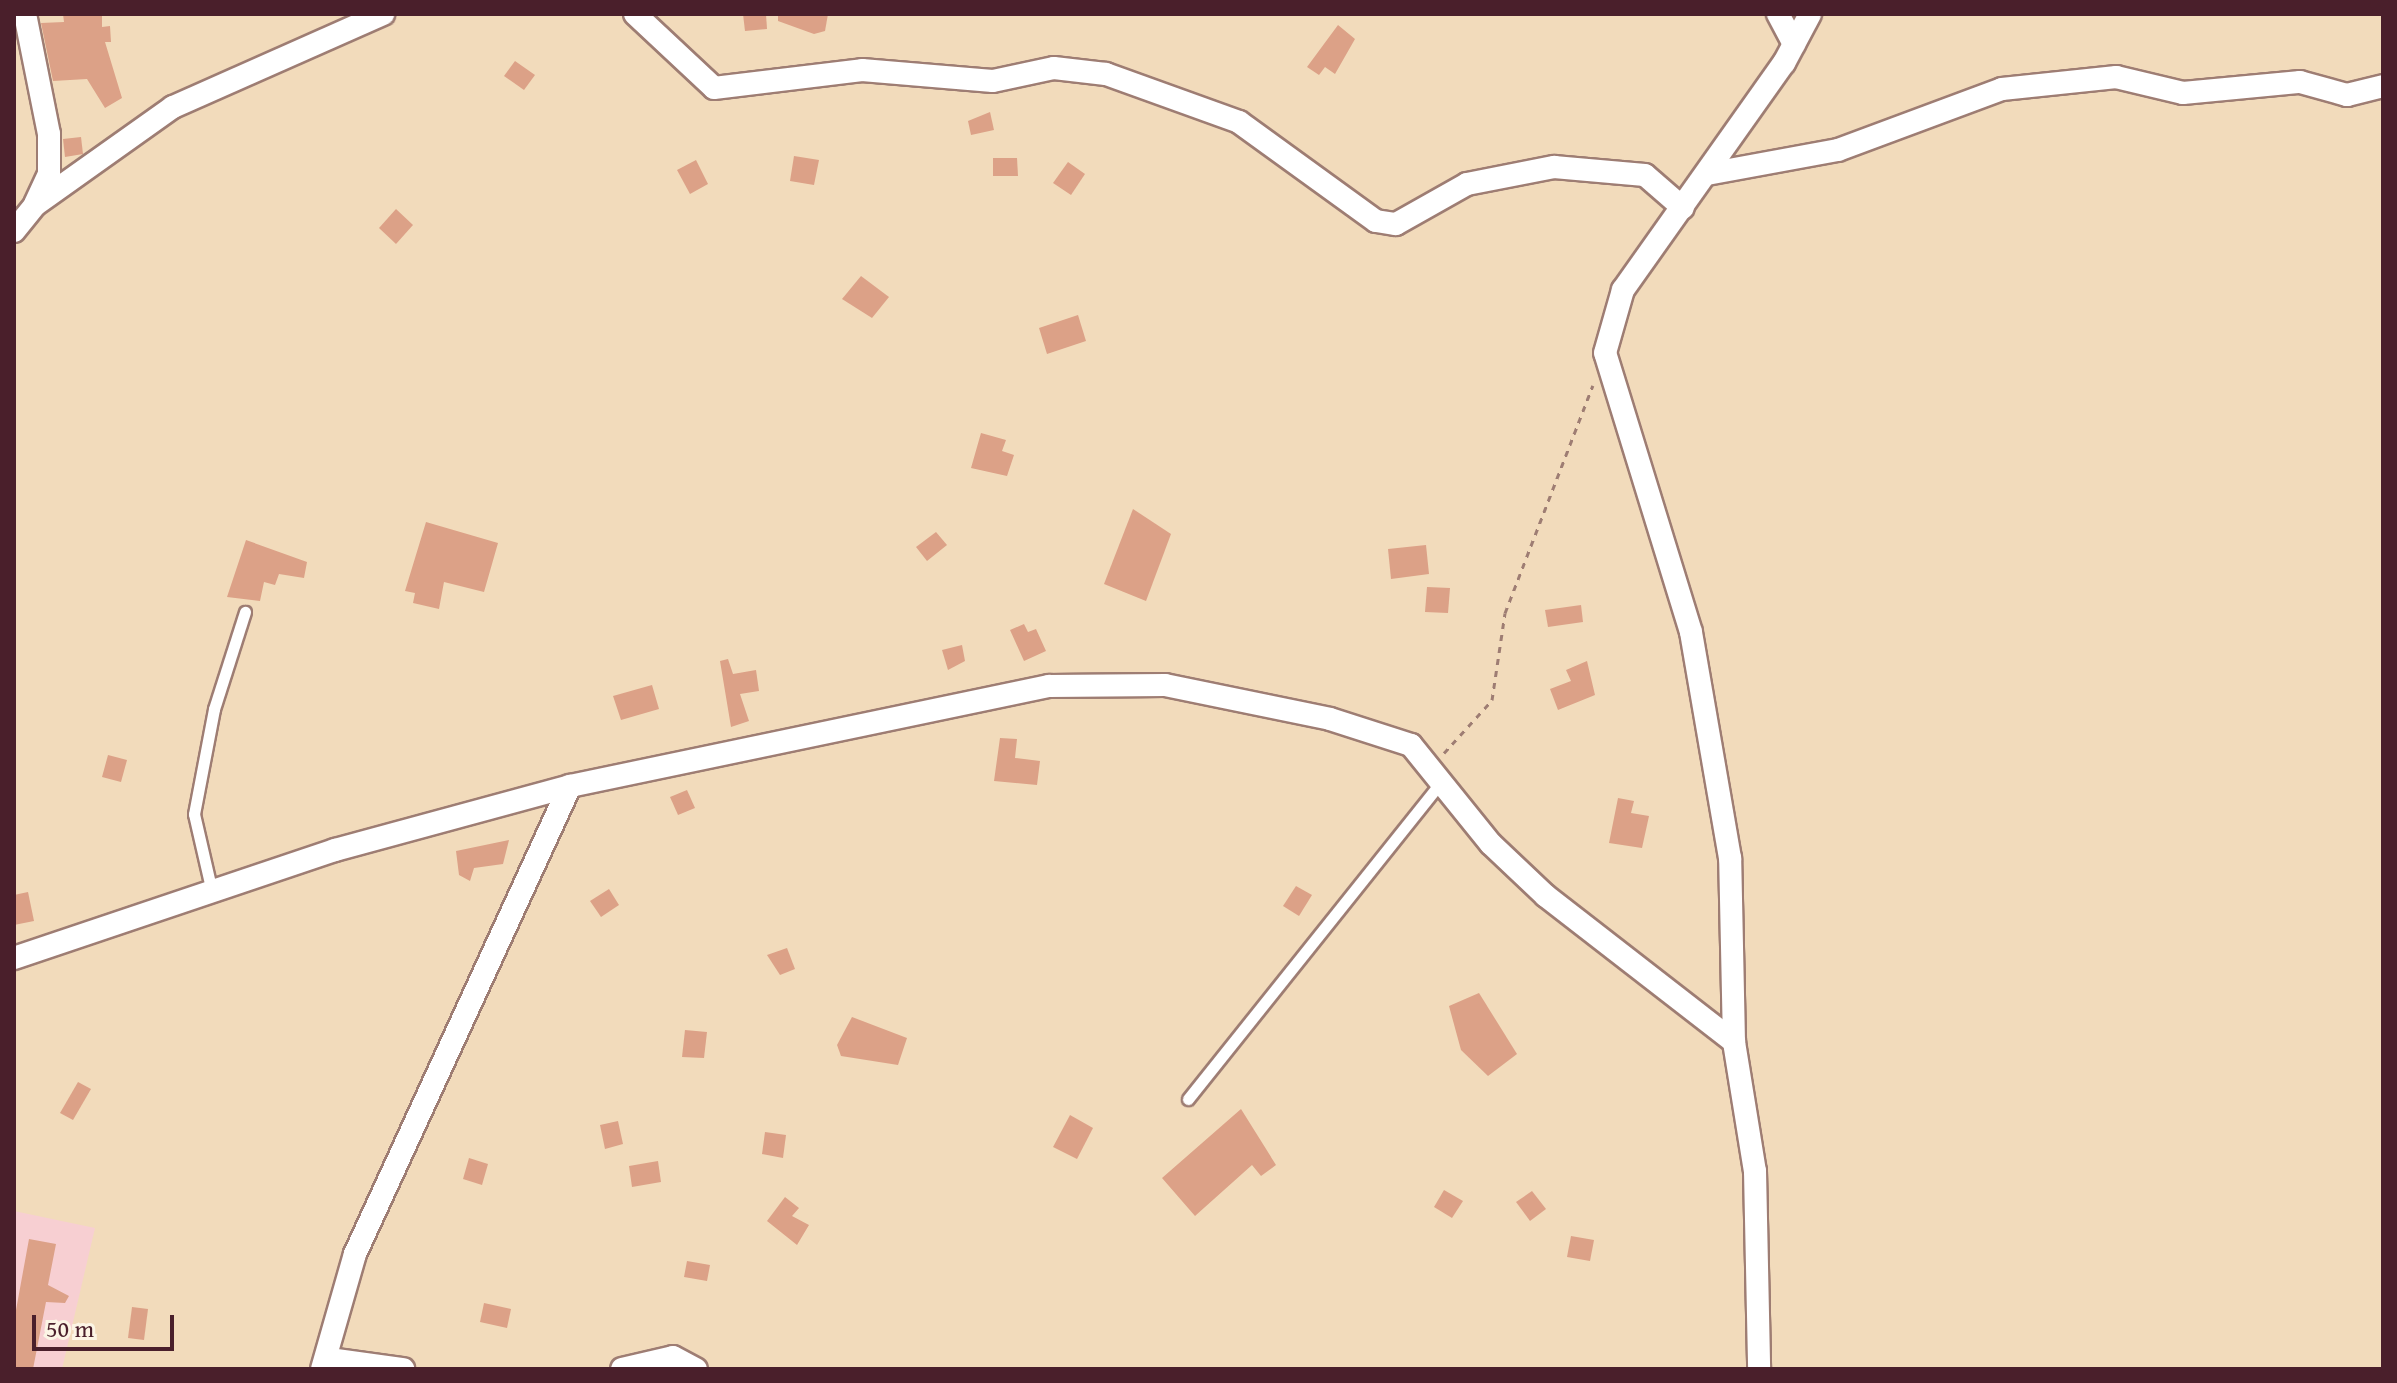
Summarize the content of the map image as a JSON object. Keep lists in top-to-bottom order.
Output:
{
  "scale_bar": "50 m"
}
